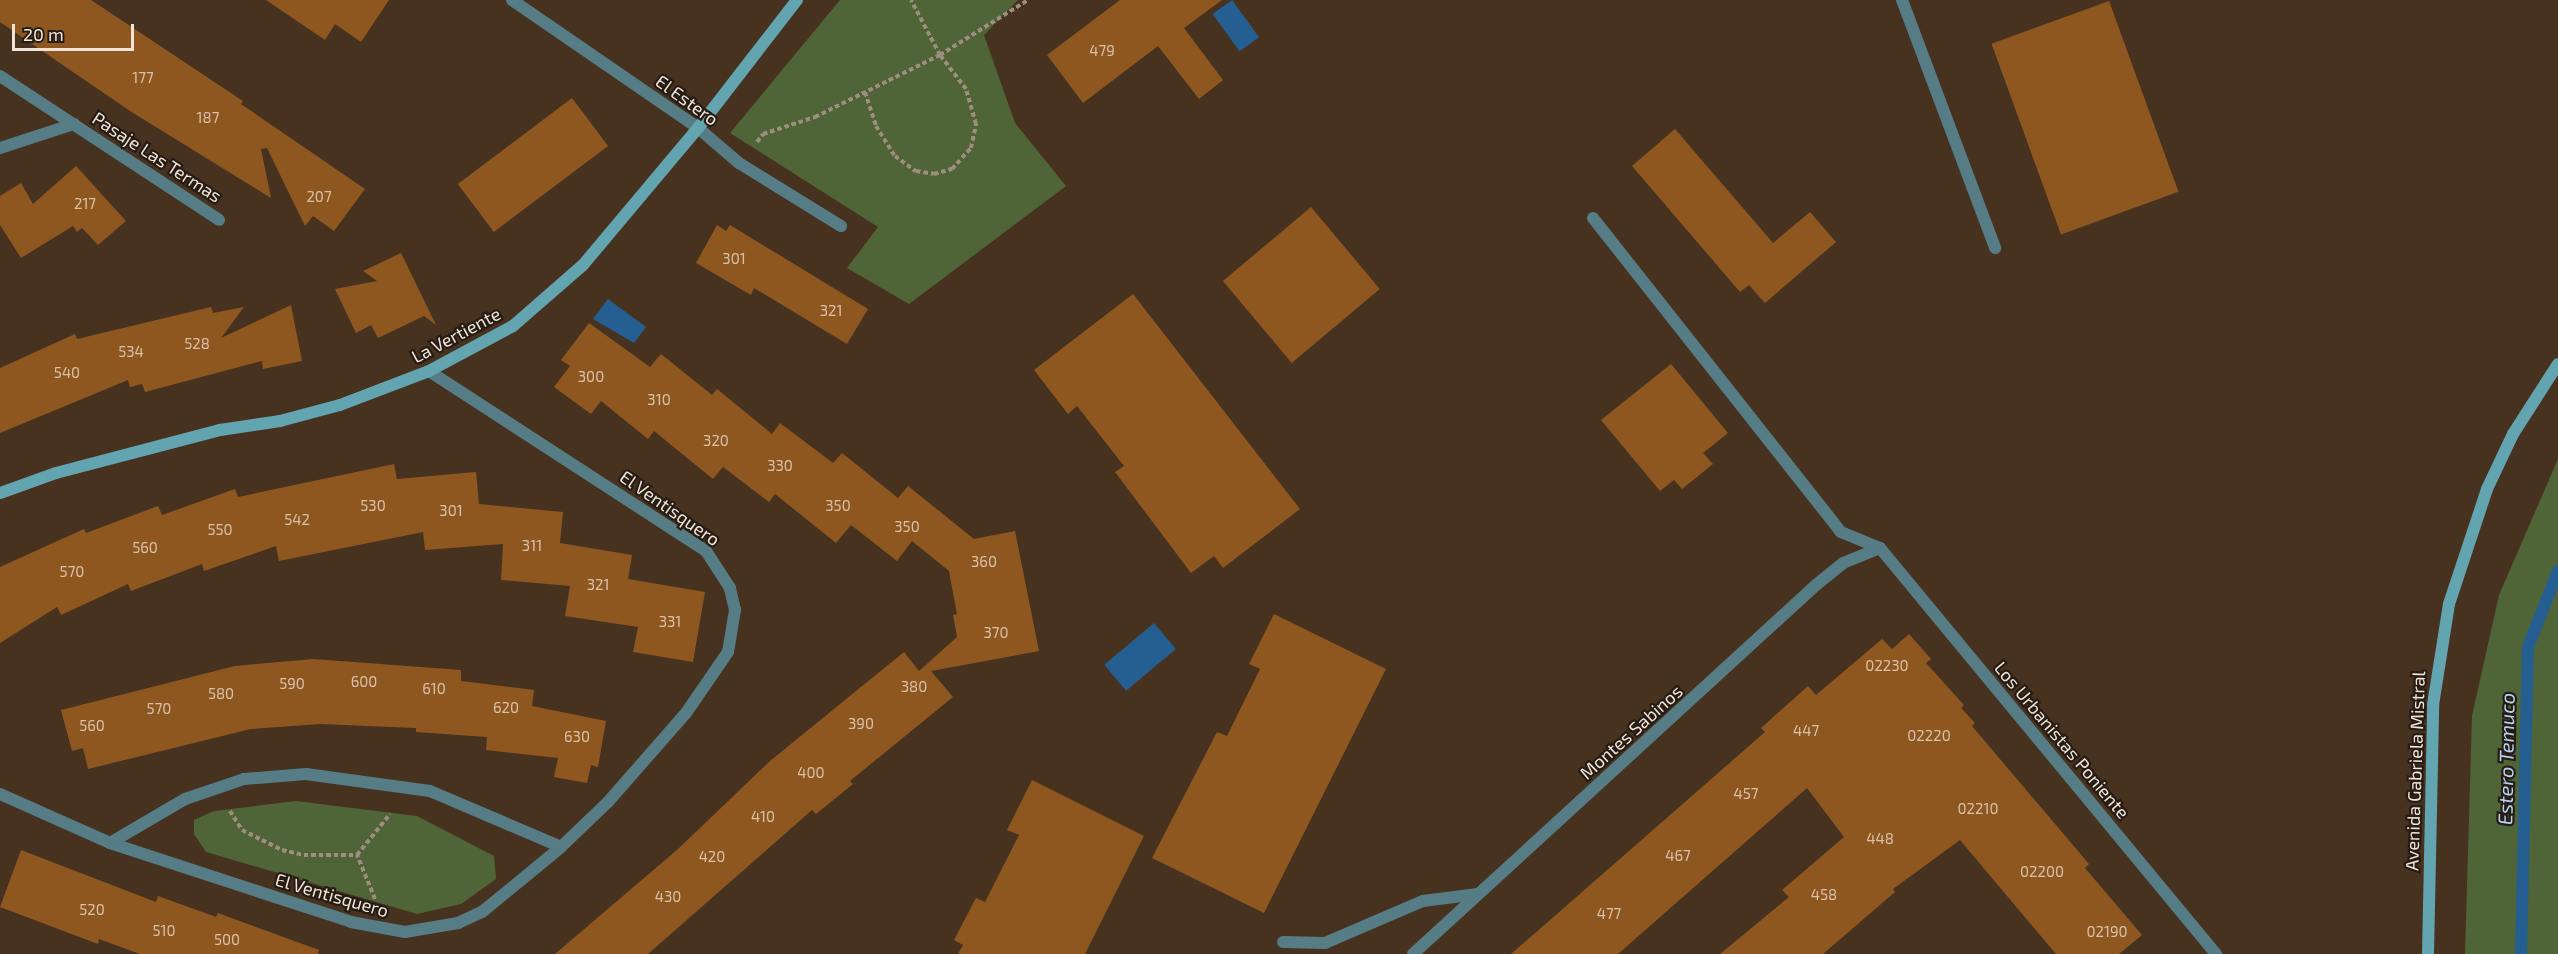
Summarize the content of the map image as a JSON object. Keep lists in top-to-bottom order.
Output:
{
  "streets": {
    "street": [
      "El Estero",
      "Pasaje Las Termas",
      "La Vertiente",
      "El Ventisquero",
      "Montes Sabinos",
      "Los Urbanistas Poniente",
      "Avenida Gabriela Mistral"
    ]
  },
  "crossings": [
    ["El Estero", "La Vertiente"],
    ["La Vertiente", "El Ventisquero"],
    ["Montes Sabinos", "Los Urbanistas Poniente"]
  ],
  "water": ["Estero Temuco"],
  "house_numbers": [
    "479",
    "177",
    "187",
    "207",
    "217",
    "301",
    "321",
    "528",
    "534",
    "540",
    "300",
    "310",
    "320",
    "330",
    "530",
    "350",
    "301",
    "542",
    "350",
    "550",
    "311",
    "560",
    "360",
    "570",
    "321",
    "331",
    "370",
    "02230",
    "600",
    "590",
    "380",
    "610",
    "580",
    "620",
    "570",
    "390",
    "560",
    "447",
    "02220",
    "630",
    "400",
    "457",
    "02210",
    "410",
    "448",
    "467",
    "420",
    "02200",
    "458",
    "430",
    "520",
    "477",
    "510",
    "02190",
    "500"
  ],
  "scale_bar": "20 m"
}
